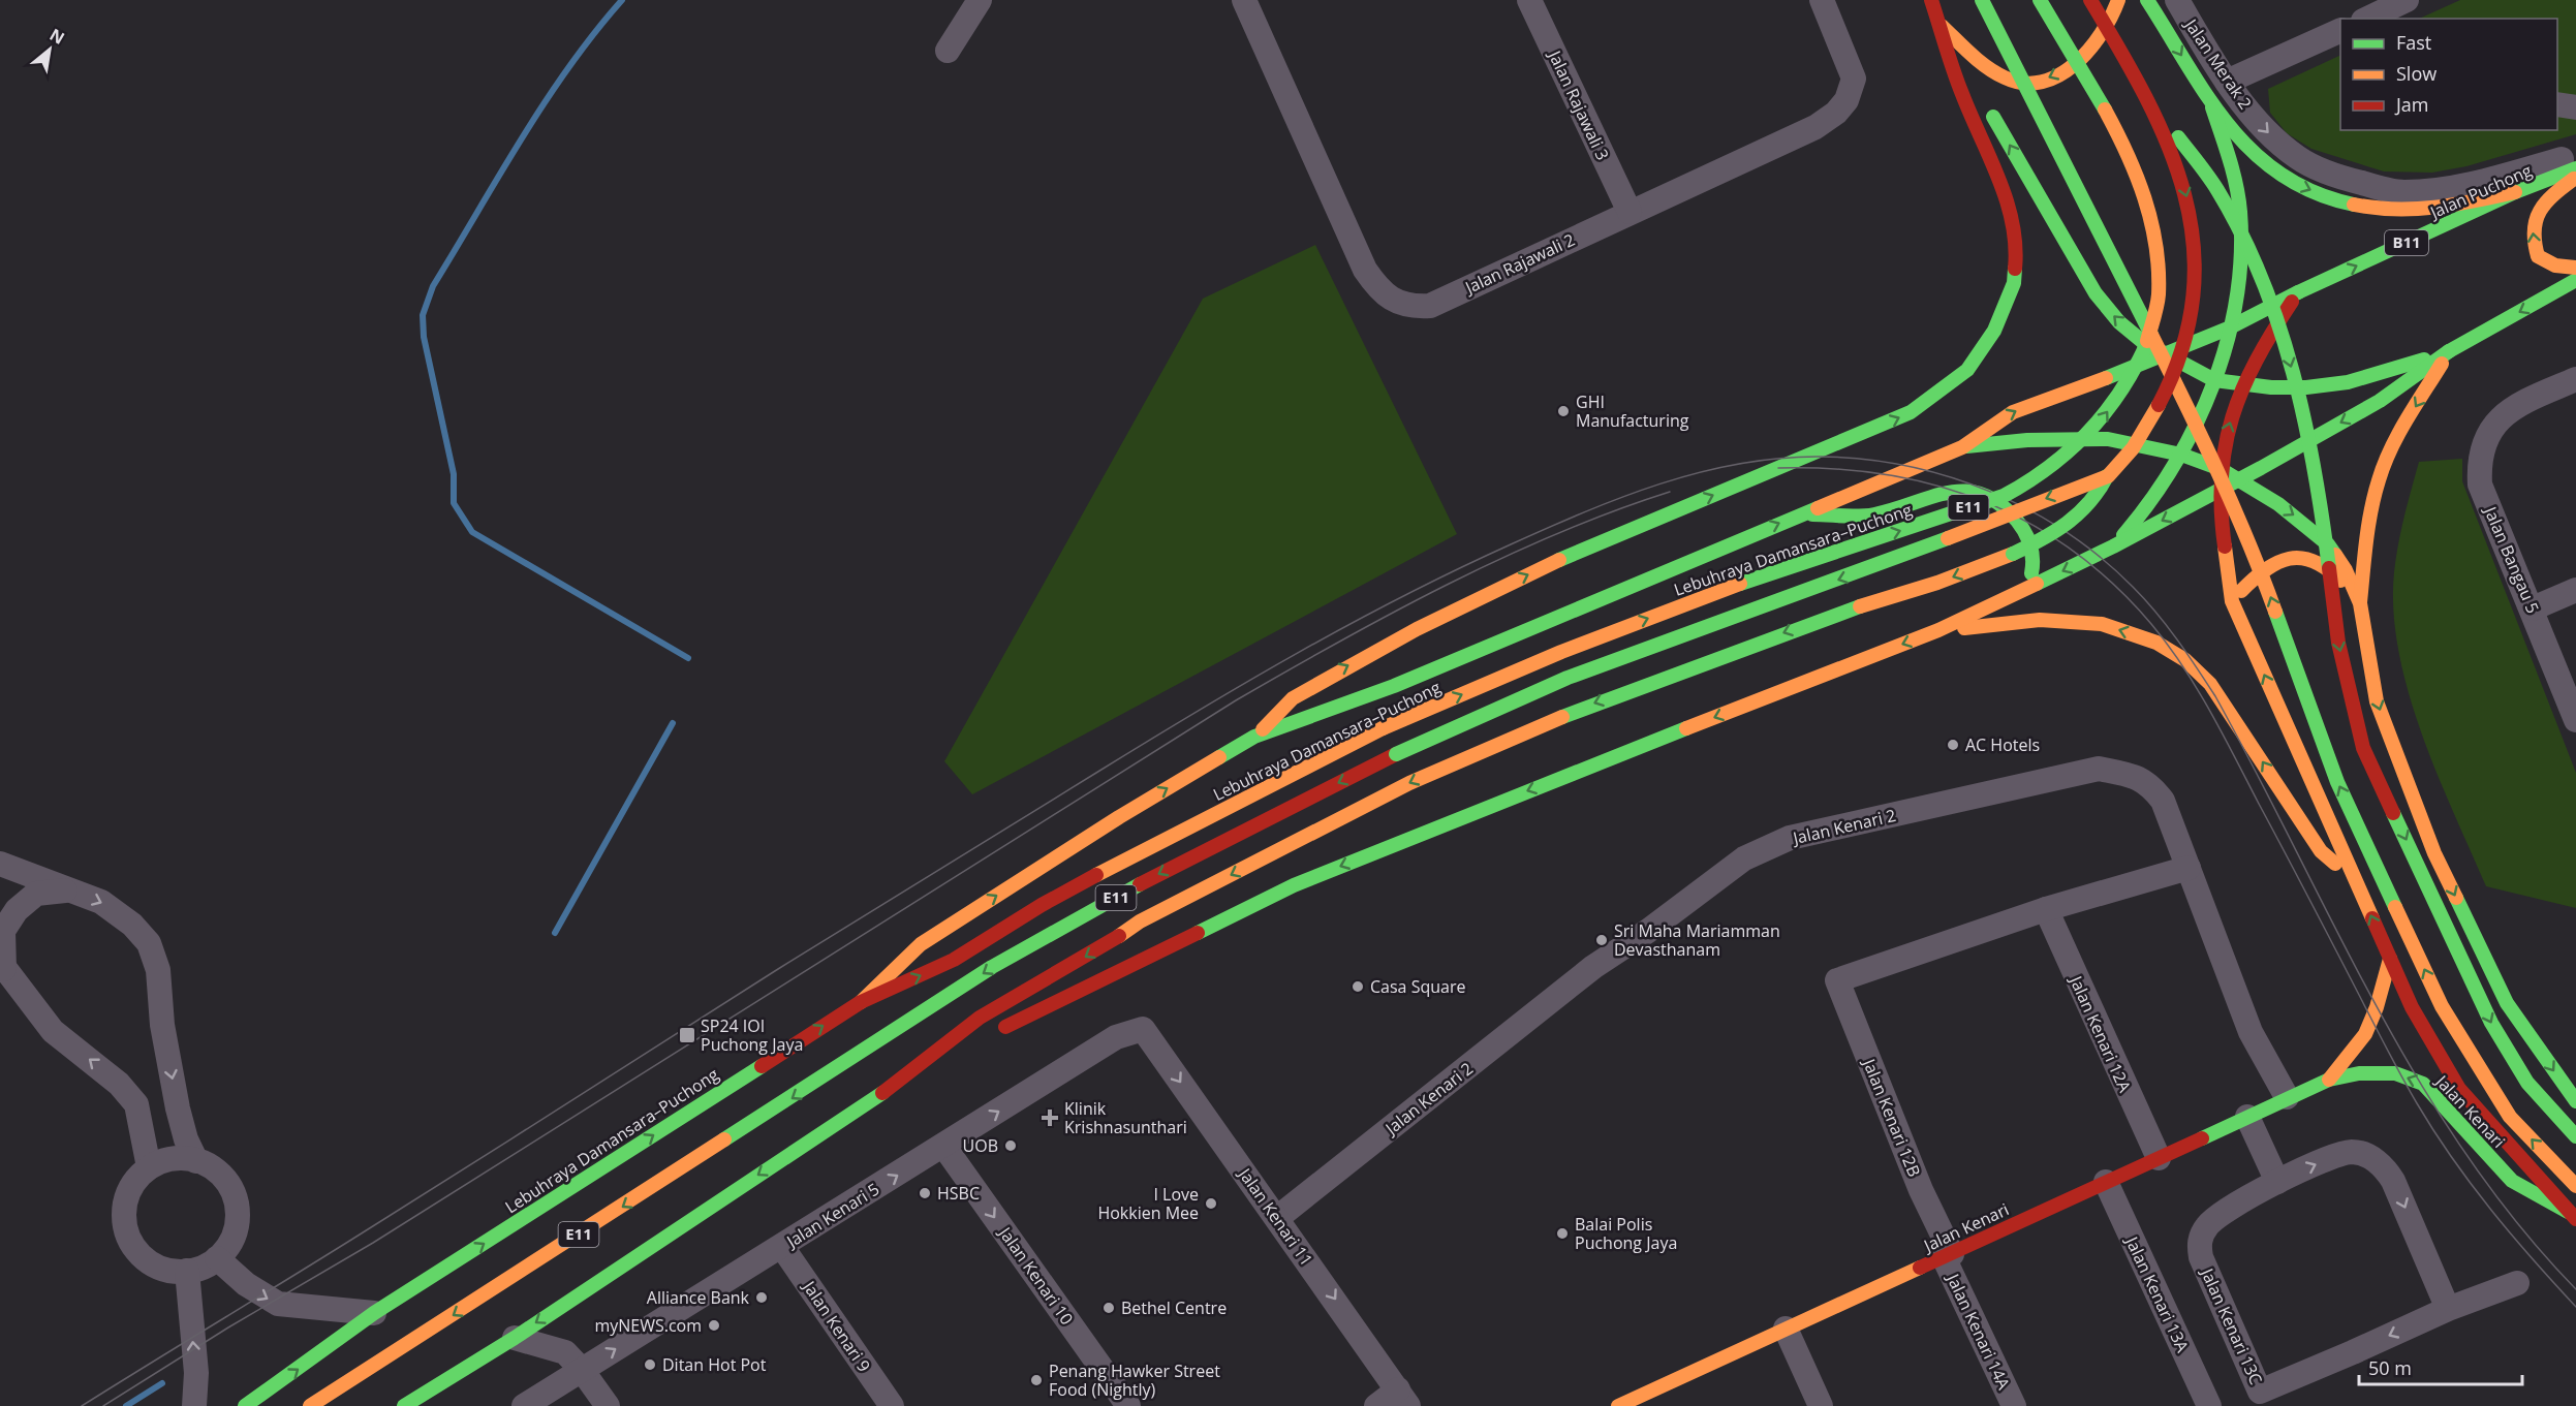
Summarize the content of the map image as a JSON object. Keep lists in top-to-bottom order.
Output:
{
  "streets": {
    "main road": [
      "Jalan Puchong",
      "B11",
      "E11",
      "Lebuhraya Damansara–Puchong",
      "Jalan Kenari"
    ],
    "street": [
      "Jalan Merak 2",
      "Jalan Rajawali 3",
      "Jalan Rajawali 2",
      "Jalan Bangau 5",
      "Jalan Kenari 2",
      "Jalan Kenari 12A",
      "Jalan Kenari 12B",
      "Jalan Kenari 5",
      "Jalan Kenari 11",
      "Jalan Kenari 10",
      "Jalan Kenari 13A",
      "Jalan Kenari 9",
      "Jalan Kenari 13C",
      "Jalan Kenari 14A"
    ]
  },
  "crossings": [
    ["Jalan Rajawali 3", "Jalan Rajawali 2"],
    ["Jalan Kenari 2", "Jalan Kenari"],
    ["Jalan Kenari 2", "Jalan Kenari 11"],
    ["Jalan Kenari 12A", "Jalan Kenari"],
    ["Jalan Kenari 12A", "Jalan Kenari 12B"],
    ["Jalan Kenari", "Jalan Kenari 12B"],
    ["Jalan Kenari", "Jalan Kenari 13A"],
    ["Jalan Kenari", "Jalan Kenari 14A"],
    ["Jalan Kenari 12B", "Jalan Kenari 14A"],
    ["Jalan Kenari 5", "Jalan Kenari 11"],
    ["Jalan Kenari 5", "Jalan Kenari 10"],
    ["Jalan Kenari 5", "Jalan Kenari 9"]
  ],
  "one_way": [
    "Jalan Merak 2",
    "Jalan Kenari 5",
    "Jalan Kenari 11",
    "Jalan Kenari 10"
  ],
  "places": {
    "other": [
      "GHI Manufacturing",
      "AC Hotels",
      "Sri Maha Mariamman Devasthanam",
      "Casa Square",
      "UOB",
      "HSBC",
      "I Love Hokkien Mee",
      "Balai Polis Puchong Jaya",
      "Alliance Bank",
      "Bethel Centre",
      "myNEWS.com",
      "Ditan Hot Pot",
      "Penang Hawker Street Food (Nightly)"
    ],
    "transit": ["SP24 IOI Puchong Jaya"],
    "health": ["Klinik Krishnasunthari"]
  },
  "legend": ["Fast", "Slow", "Jam"],
  "scale_bar": "50 m",
  "north": "top right"
}
